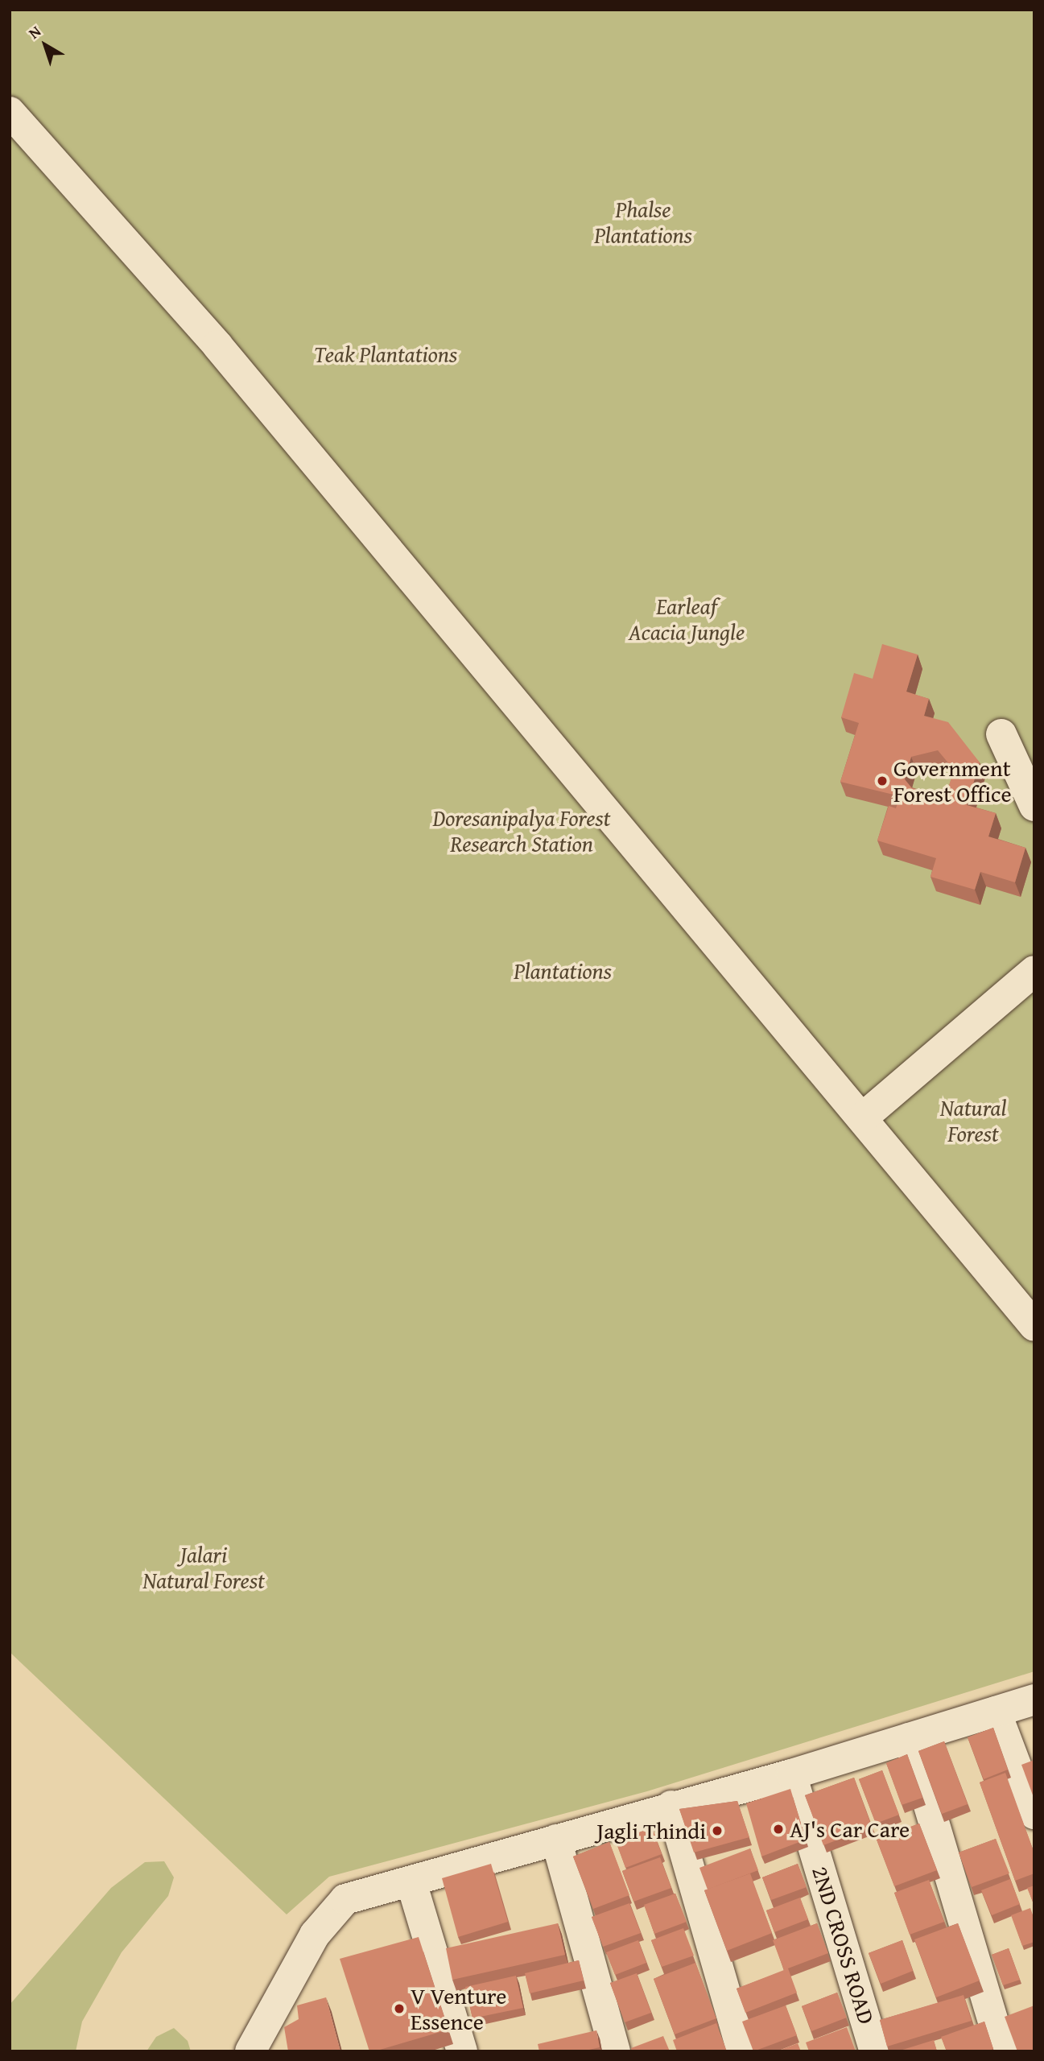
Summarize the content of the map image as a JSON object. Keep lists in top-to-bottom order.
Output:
{
  "streets": {
    "street": ["2ND CROSS ROAD"]
  },
  "parks": [
    "Phalse Plantations",
    "Teak Plantations",
    "Earleaf Acacia Jungle",
    "Doresanipalya Forest Research Station",
    "Plantations",
    "Natural Forest",
    "Jalari Natural Forest"
  ],
  "places": [
    "Government Forest Office",
    "AJ's Car Care",
    "Jagli Thindi",
    "V Venture Essence"
  ],
  "north": "top left"
}
